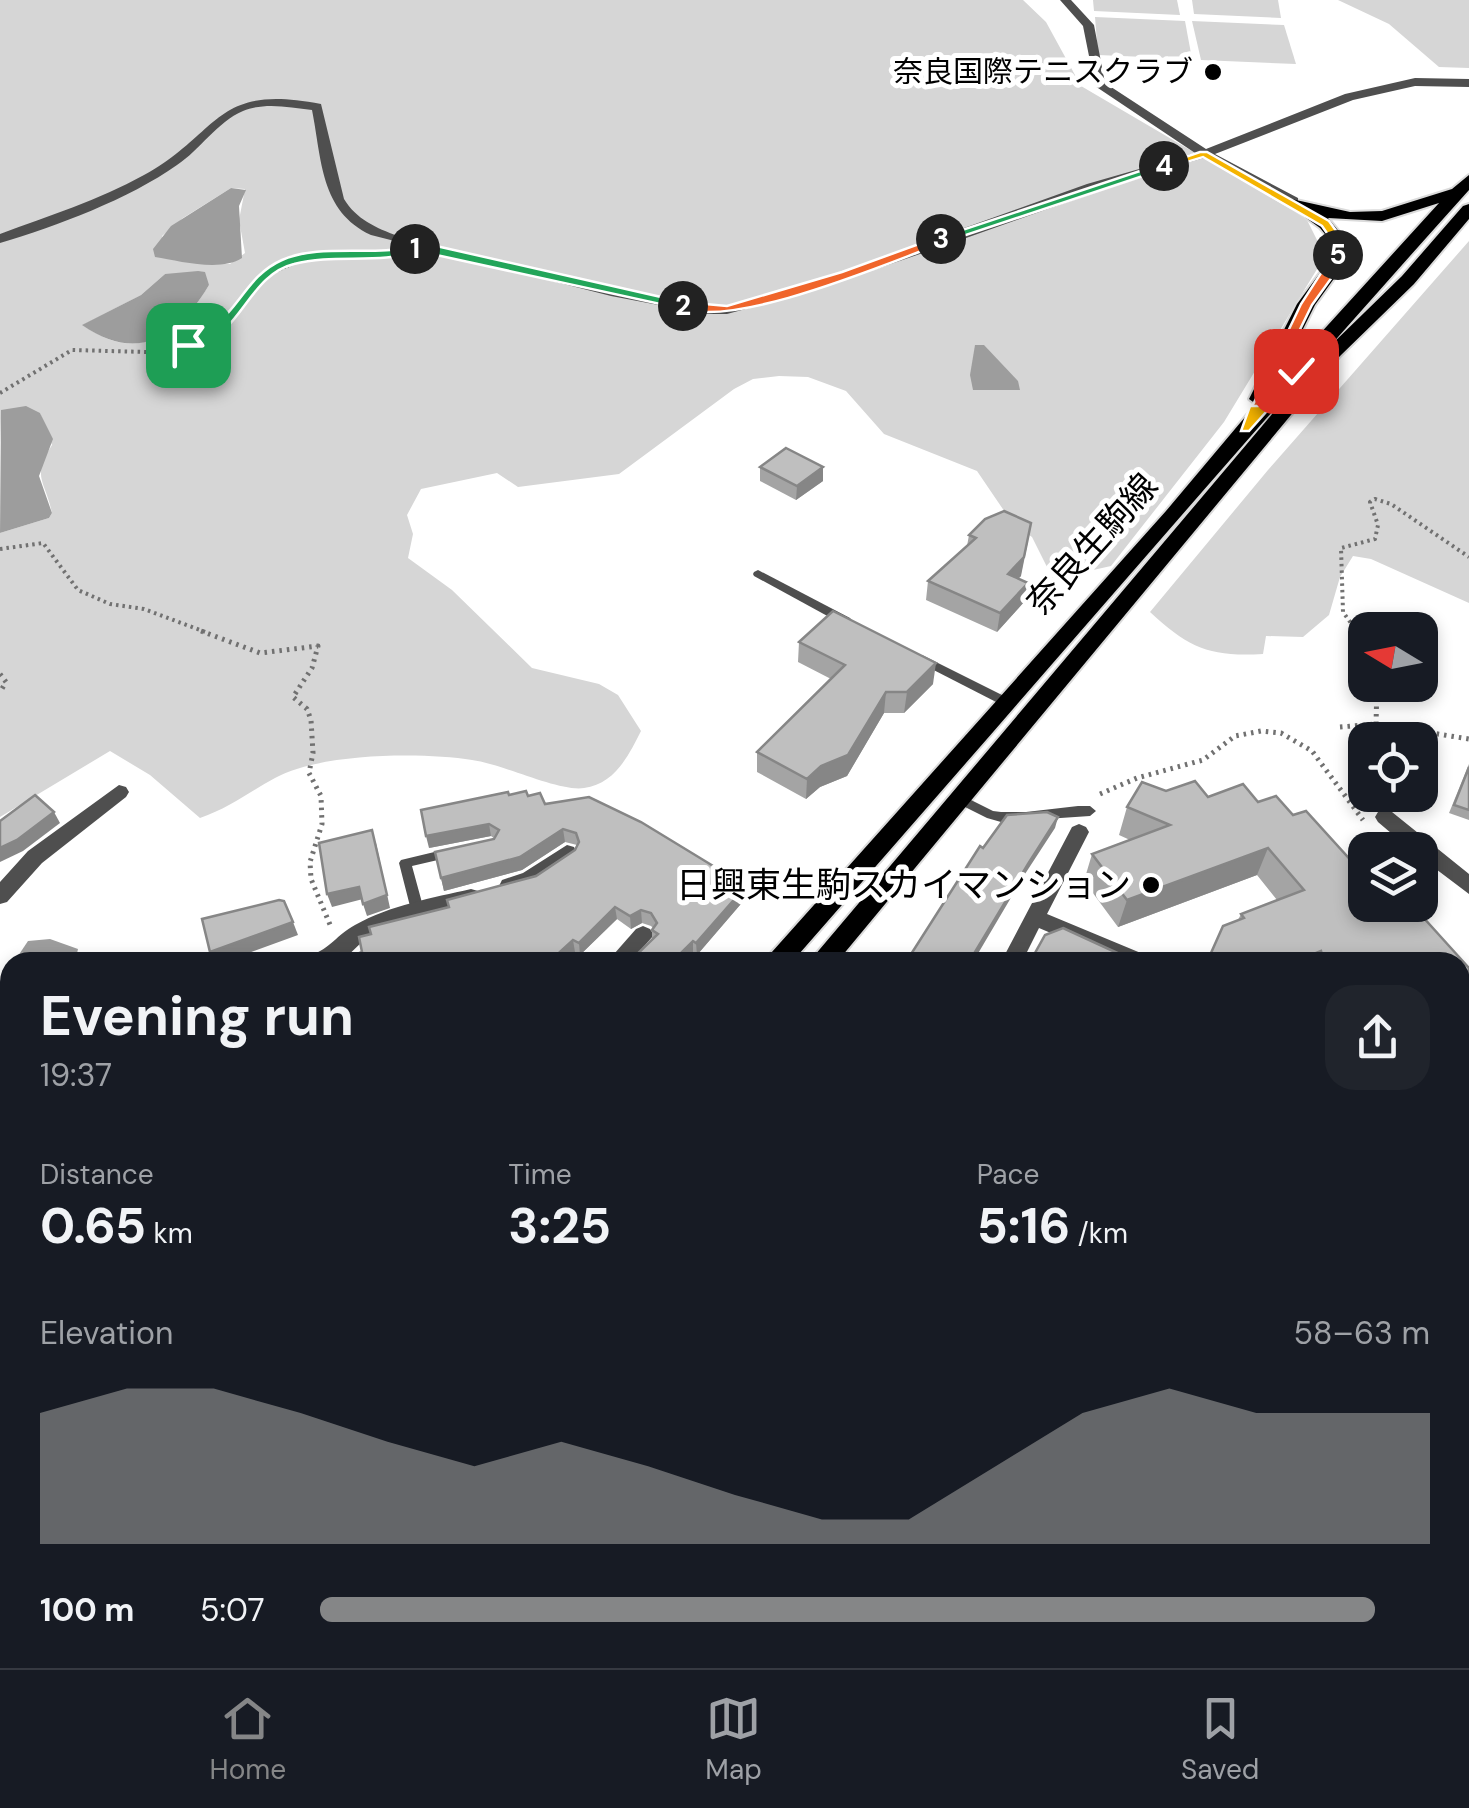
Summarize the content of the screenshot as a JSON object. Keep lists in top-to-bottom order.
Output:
{
  "streets": {
    "main road": ["奈良生駒線"]
  },
  "places": ["奈良国際テニスクラブ", "日興東生駒スカイマンション"],
  "north": "left",
  "page": {
    "pins": [
      "4",
      "3",
      "1",
      "5",
      "2"
    ],
    "heading": ["Evening run", "19:37"],
    "stats": [
      ["Distance", "0.65 km"],
      ["Time", "3:25"],
      ["Pace", "5:16 /km"]
    ],
    "chart": ["Elevation", "58–63 m"],
    "list": [
      {
        "name": "100 m",
        "note": "5:07"
      }
    ],
    "tabs": ["Home", "Map", "Saved"]
  }
}
